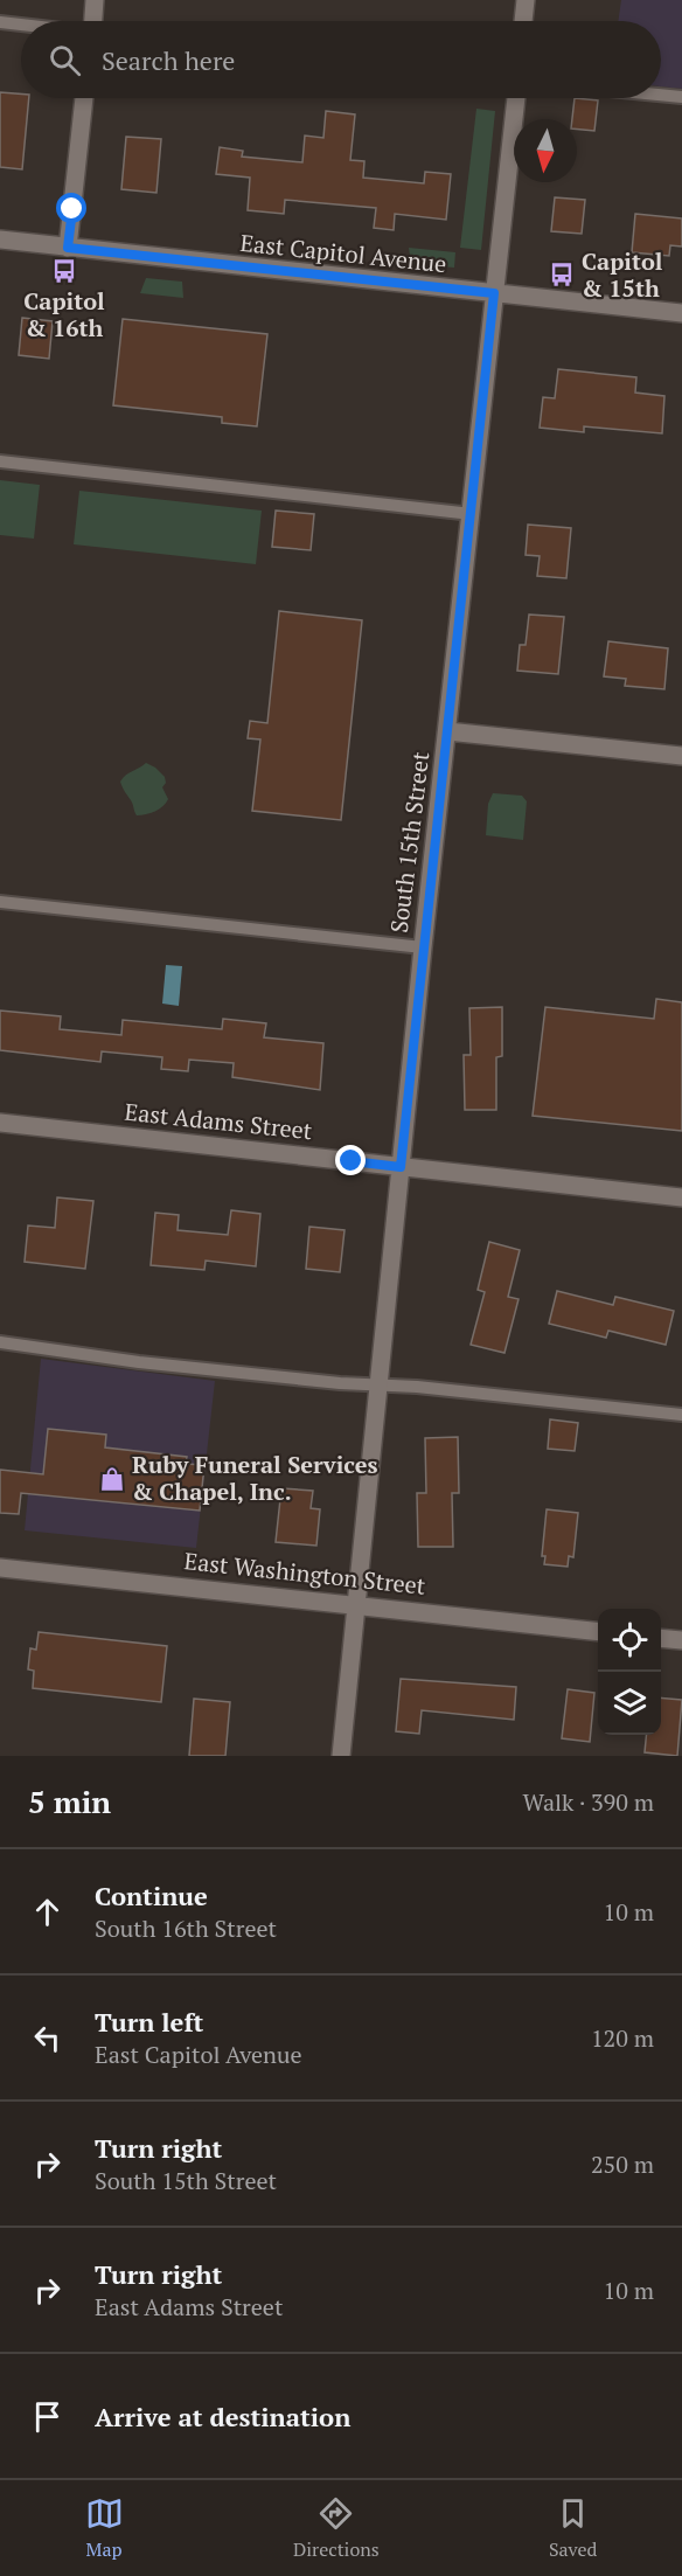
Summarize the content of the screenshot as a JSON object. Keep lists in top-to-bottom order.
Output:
{
  "streets": {
    "street": [
      "East Capitol Avenue",
      "South 15th Street",
      "East Adams Street",
      "East Washington Street"
    ]
  },
  "crossings": [
    ["East Capitol Avenue", "South 15th Street"],
    ["South 15th Street", "East Adams Street"],
    ["South 15th Street", "East Washington Street"]
  ],
  "places": {
    "bus stop": ["Capitol & 16th", "Capitol & 15th"],
    "shop": ["Ruby Funeral Services & Chapel, Inc."]
  },
  "north": "bottom",
  "page": {
    "search": "Search here",
    "heading": ["5 min", "Walk · 390 m"],
    "list": [
      ["Continue", "South 16th Street", "10 m"],
      ["Turn left", "East Capitol Avenue", "120 m"],
      ["Turn right", "South 15th Street", "250 m"],
      ["Turn right", "East Adams Street", "10 m"],
      "Arrive at destination"
    ],
    "nav": ["Map", "Directions", "Saved"]
  }
}
